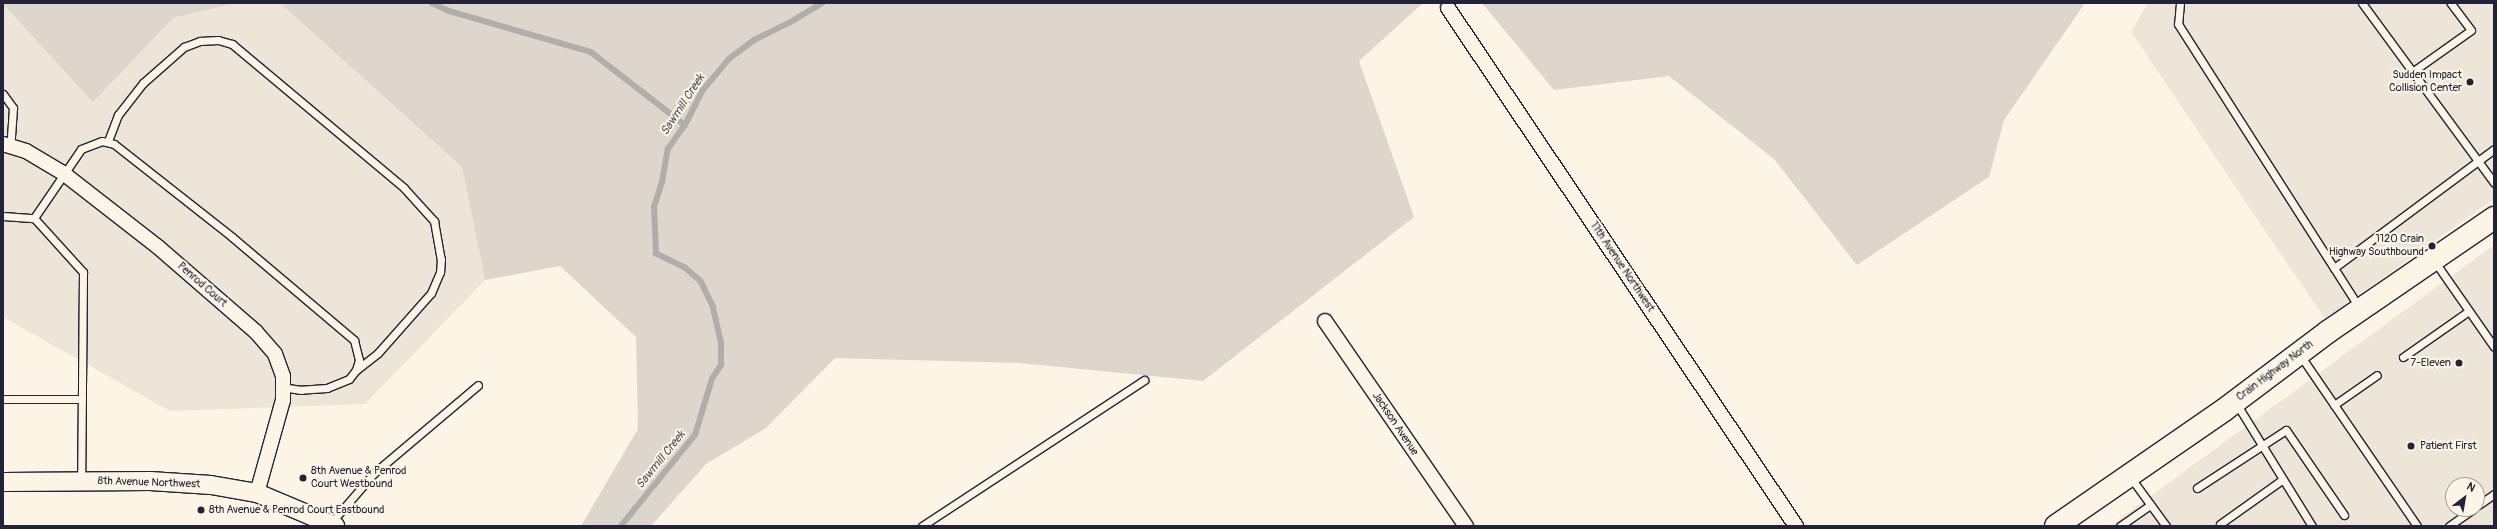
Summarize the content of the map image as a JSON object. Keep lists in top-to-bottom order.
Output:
{
  "streets": {
    "main road": ["Crain Highway North"],
    "street": [
      "11th Avenue Northwest",
      "Penrod Court",
      "Jackson Avenue",
      "8th Avenue Northwest"
    ]
  },
  "crossings": [
    ["Penrod Court", "8th Avenue Northwest"]
  ],
  "water": ["Sawmill Creek"],
  "places": [
    "Sudden Impact Collision Center",
    "1120 Crain Highway Southbound",
    "7-Eleven",
    "Patient First",
    "8th Avenue & Penrod Court Westbound",
    "8th Avenue & Penrod Court Eastbound"
  ],
  "north": "top right"
}
